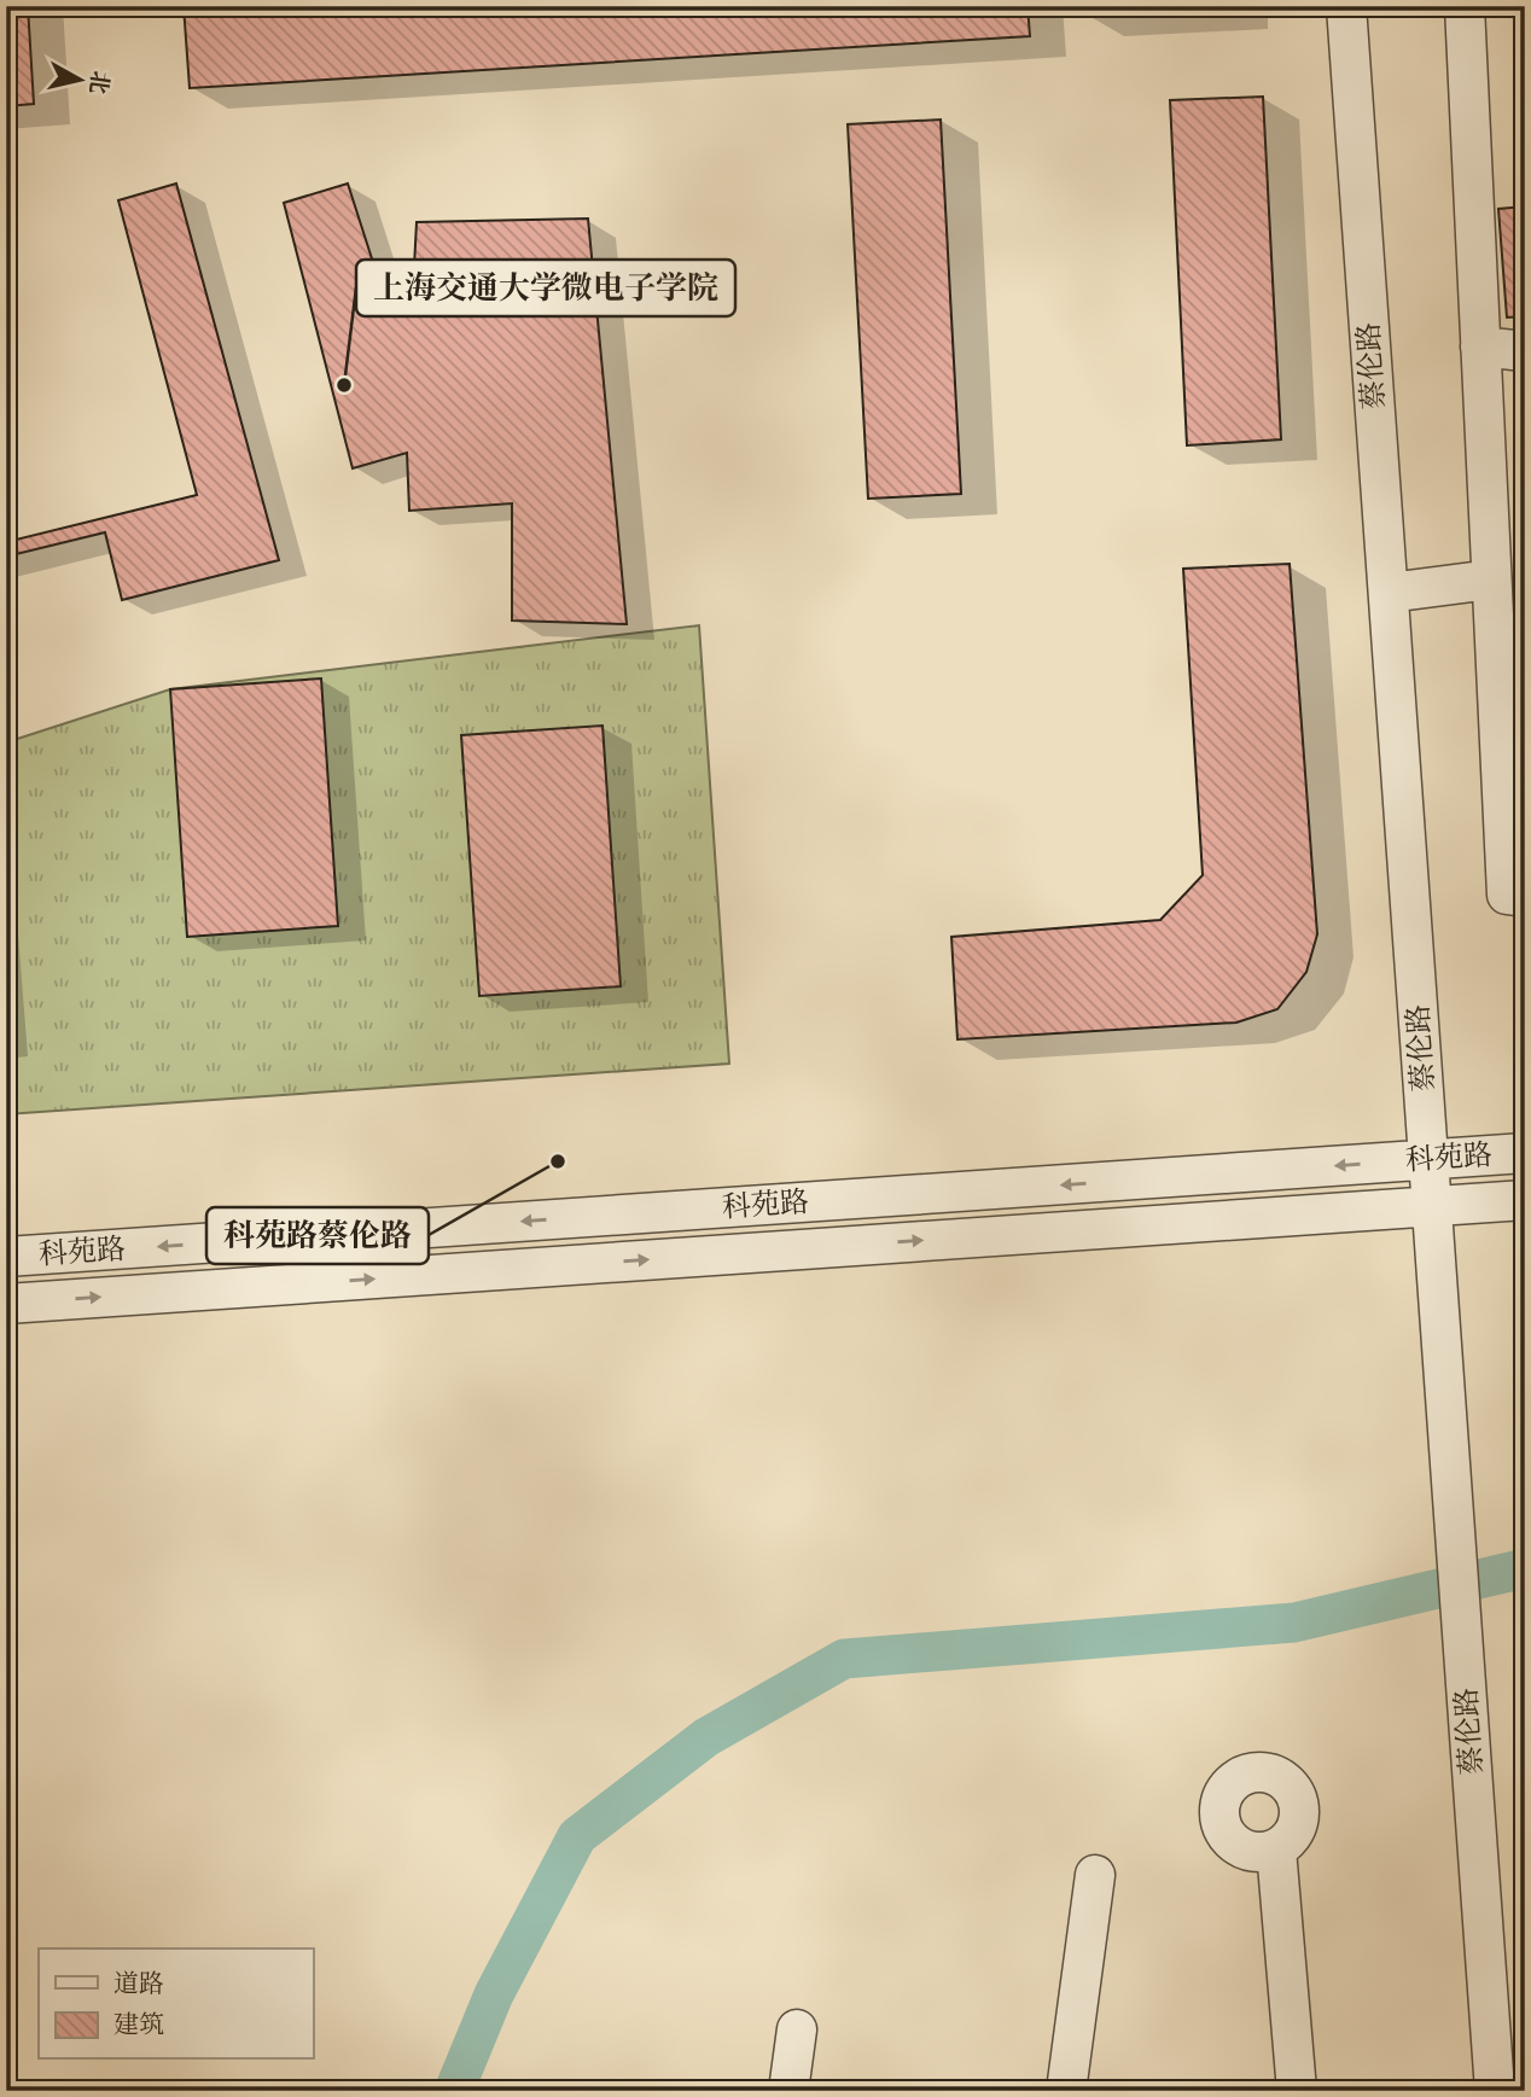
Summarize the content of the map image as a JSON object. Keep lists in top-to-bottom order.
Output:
{
  "streets": {
    "street": ["蔡伦路", "科苑路"]
  },
  "crossings": [
    ["蔡伦路", "科苑路"]
  ],
  "places": ["上海交通大学微电子学院", "科苑路蔡伦路"],
  "legend": ["道路", "建筑"],
  "north": "right"
}
